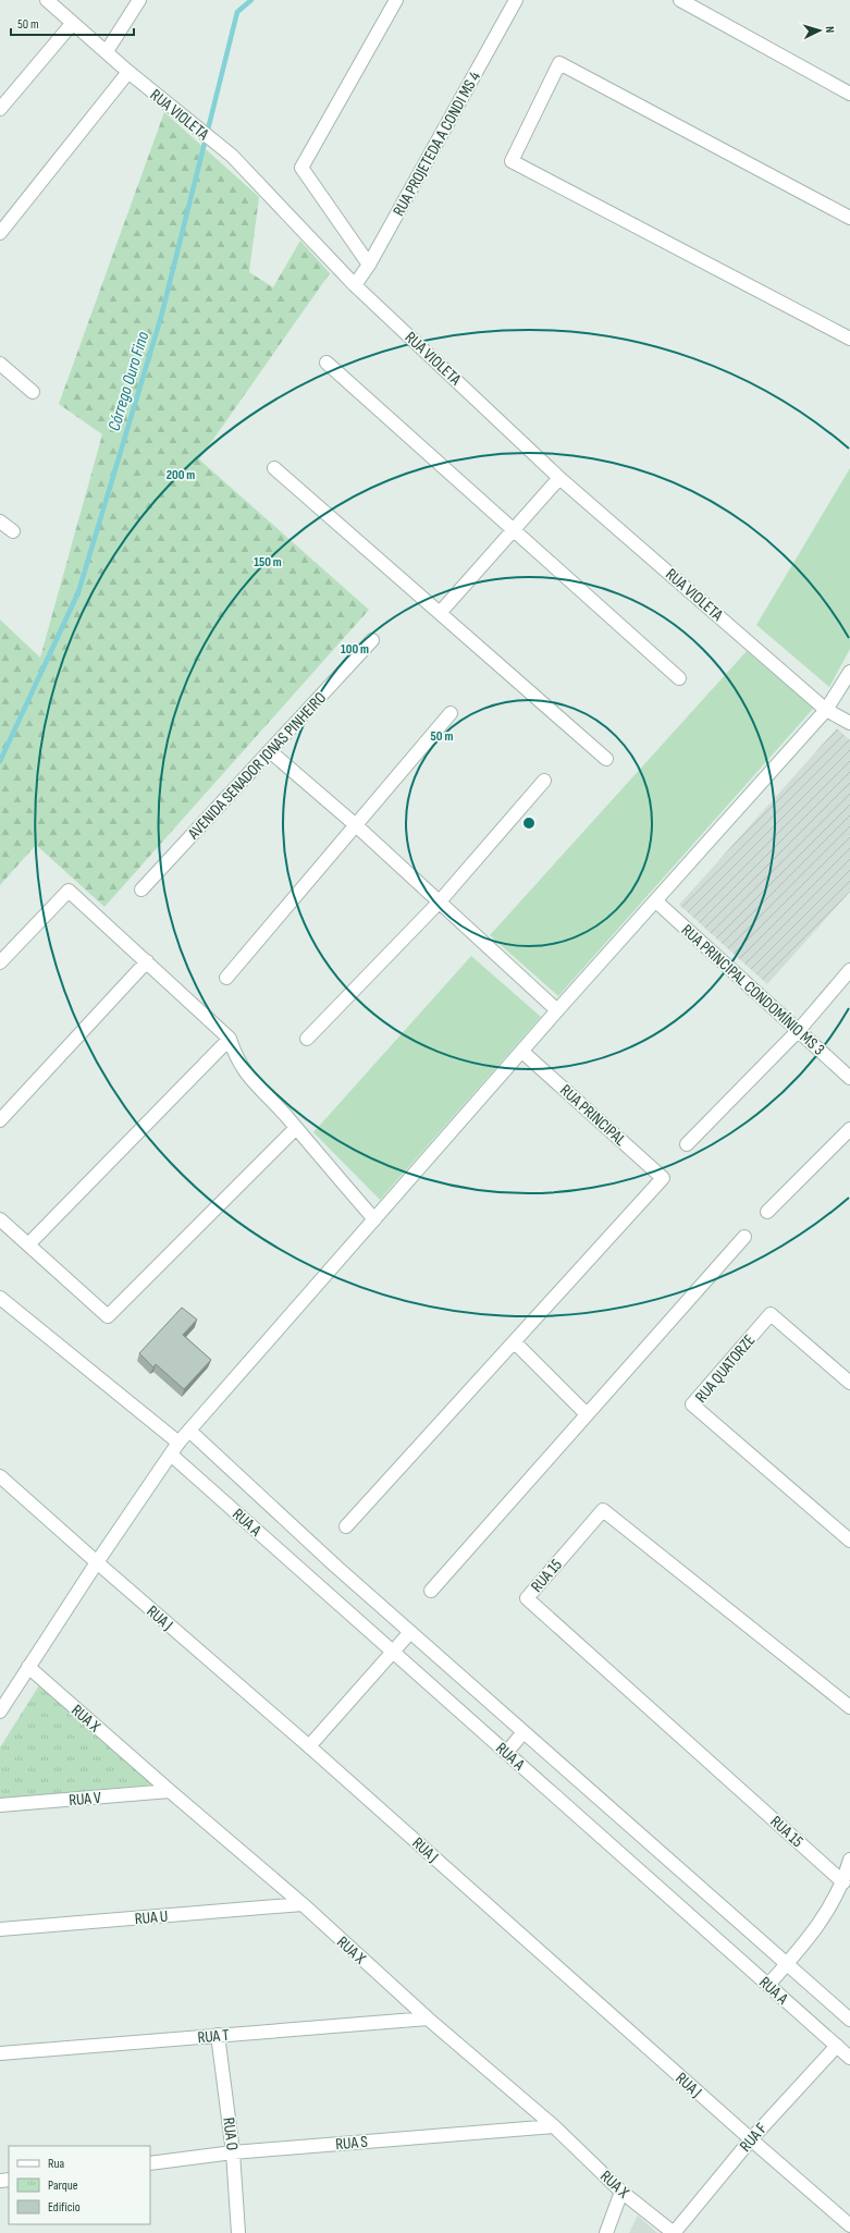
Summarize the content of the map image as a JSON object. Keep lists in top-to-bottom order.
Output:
{
  "streets": {
    "street": [
      "RUA VIOLETA",
      "RUA PROJETEDA A CONDI MS 4",
      "AVENIDA SENADOR JONAS PINHEIRO",
      "RUA PRINCIPAL CONDOMÍNIO MS 3",
      "RUA PRINCIPAL",
      "RUA QUATORZE",
      "RUA A",
      "RUA 15",
      "RUA J",
      "RUA X",
      "RUA V",
      "RUA U",
      "RUA T",
      "RUA O",
      "RUA F",
      "RUA S"
    ]
  },
  "crossings": [
    ["RUA VIOLETA", "RUA PROJETEDA A CONDI MS 4"],
    ["RUA A", "RUA F"],
    ["RUA J", "RUA F"],
    ["RUA X", "RUA V"],
    ["RUA X", "RUA U"],
    ["RUA X", "RUA T"],
    ["RUA X", "RUA F"],
    ["RUA X", "RUA S"],
    ["RUA T", "RUA O"],
    ["RUA O", "RUA S"]
  ],
  "water": ["Córrego Ouro Fino"],
  "legend": ["Rua", "Parque", "Edifício"],
  "scale_bar": "50 m",
  "north": "right",
  "rings": [
    "200 m",
    "150 m",
    "100 m",
    "50 m"
  ]
}
